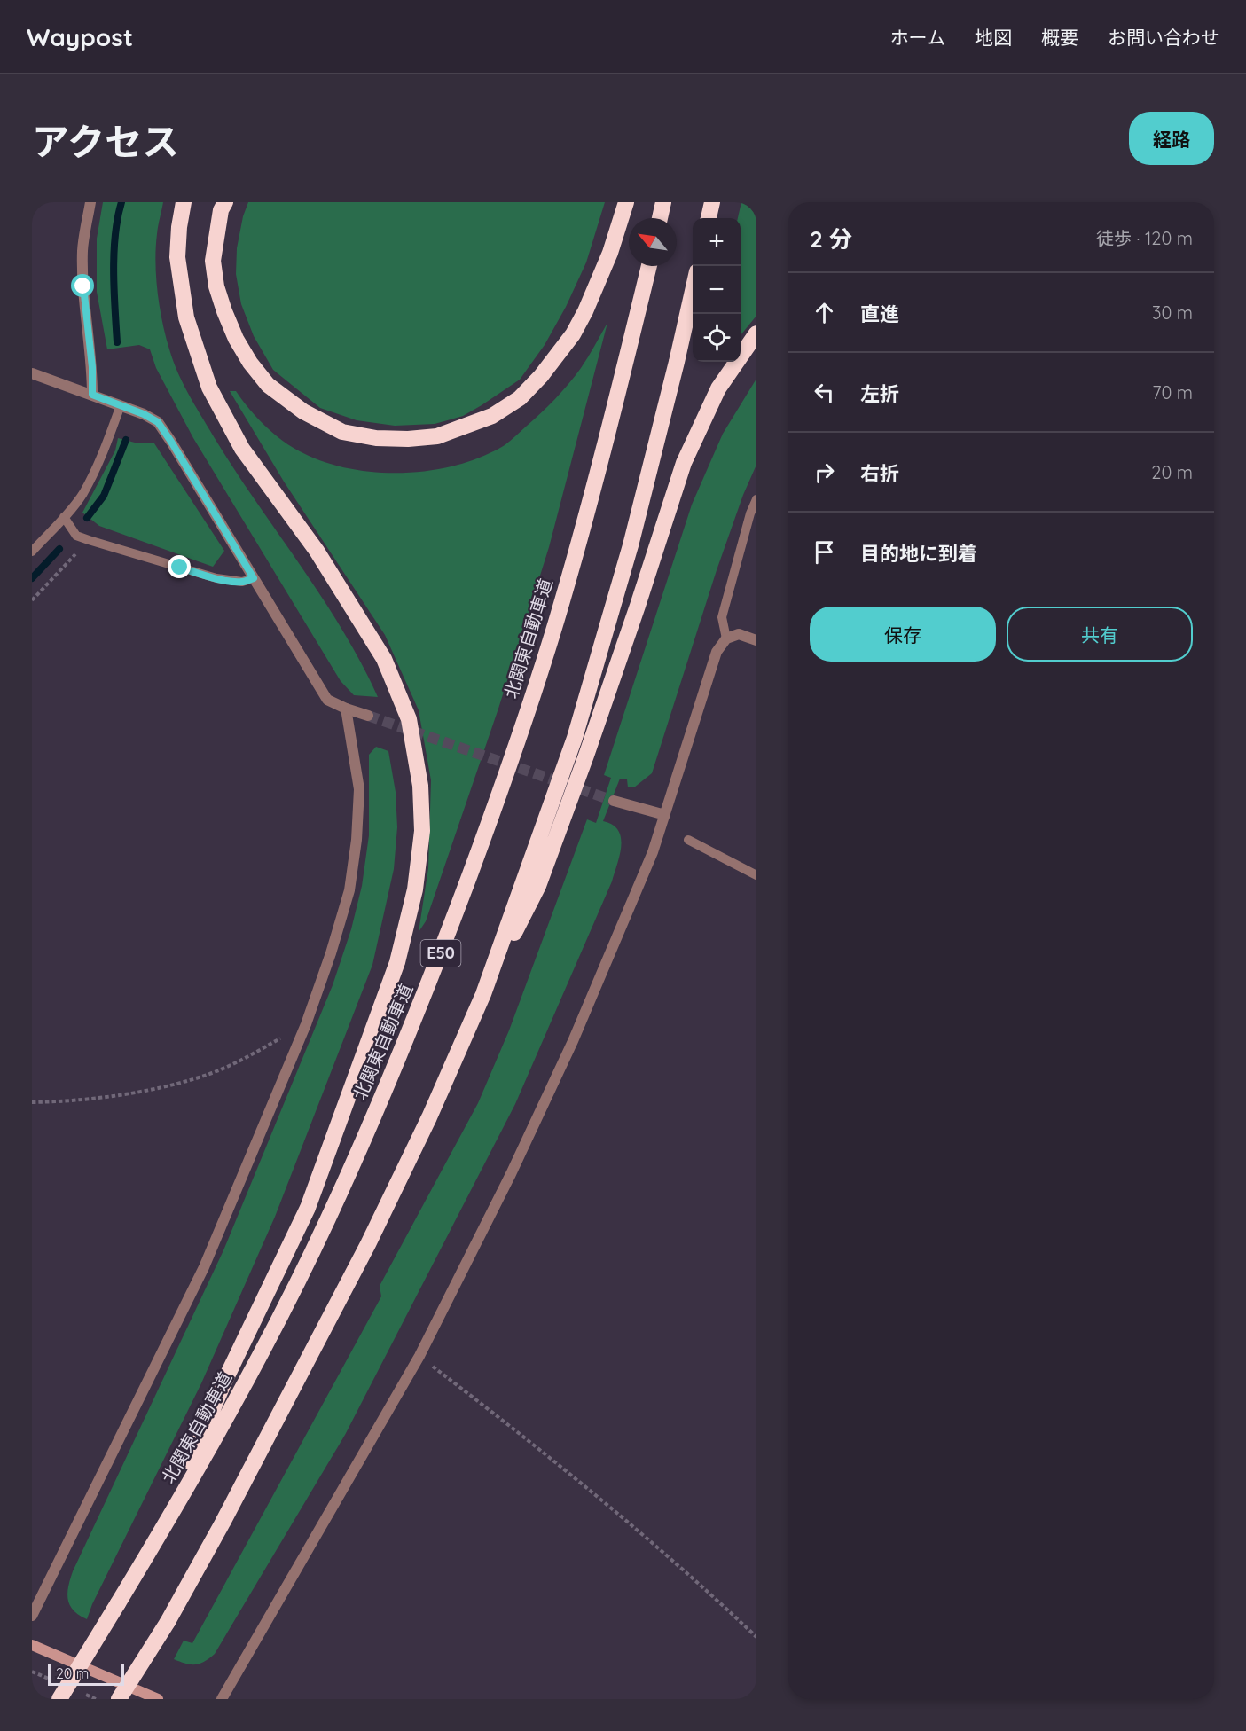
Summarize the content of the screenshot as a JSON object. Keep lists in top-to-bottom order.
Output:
{
  "streets": {
    "highway": ["北関東自動車道", "E50"]
  },
  "scale_bar": "20 m",
  "north": "top left",
  "page": {
    "header": "Waypost",
    "nav": [
      "ホーム",
      "地図",
      "概要",
      "お問い合わせ"
    ],
    "title": "アクセス",
    "buttons": [
      "経路",
      ["保存", "共有"]
    ],
    "heading": ["2 分", "徒歩 · 120 m"],
    "map_buttons": ["+", "−"],
    "list": [
      ["直進", "30 m"],
      ["左折", "70 m"],
      ["右折", "20 m"],
      "目的地に到着"
    ],
    "scale": "20 m"
  }
}
